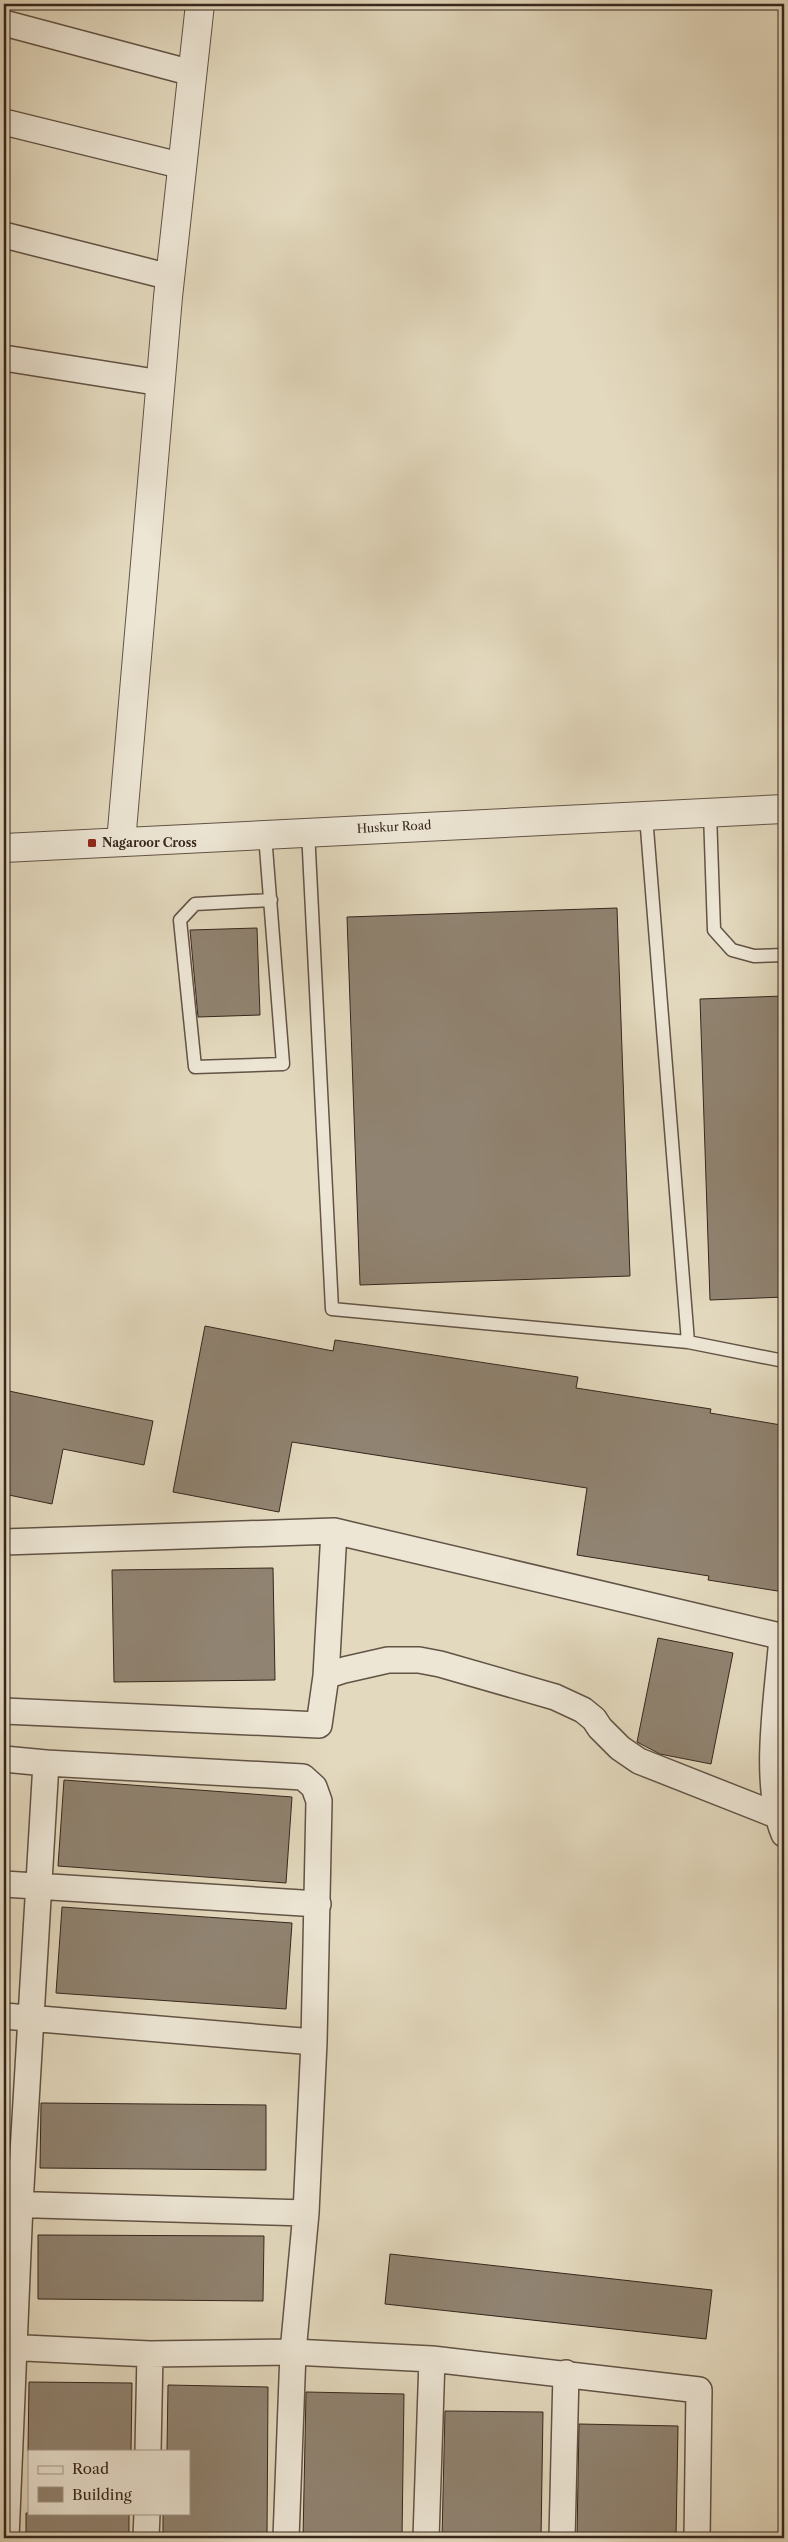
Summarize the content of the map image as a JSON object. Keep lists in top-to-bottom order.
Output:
{
  "streets": {
    "street": ["Huskur Road"]
  },
  "places": {
    "transit": ["Nagaroor Cross"]
  },
  "legend": ["Road", "Building"]
}
